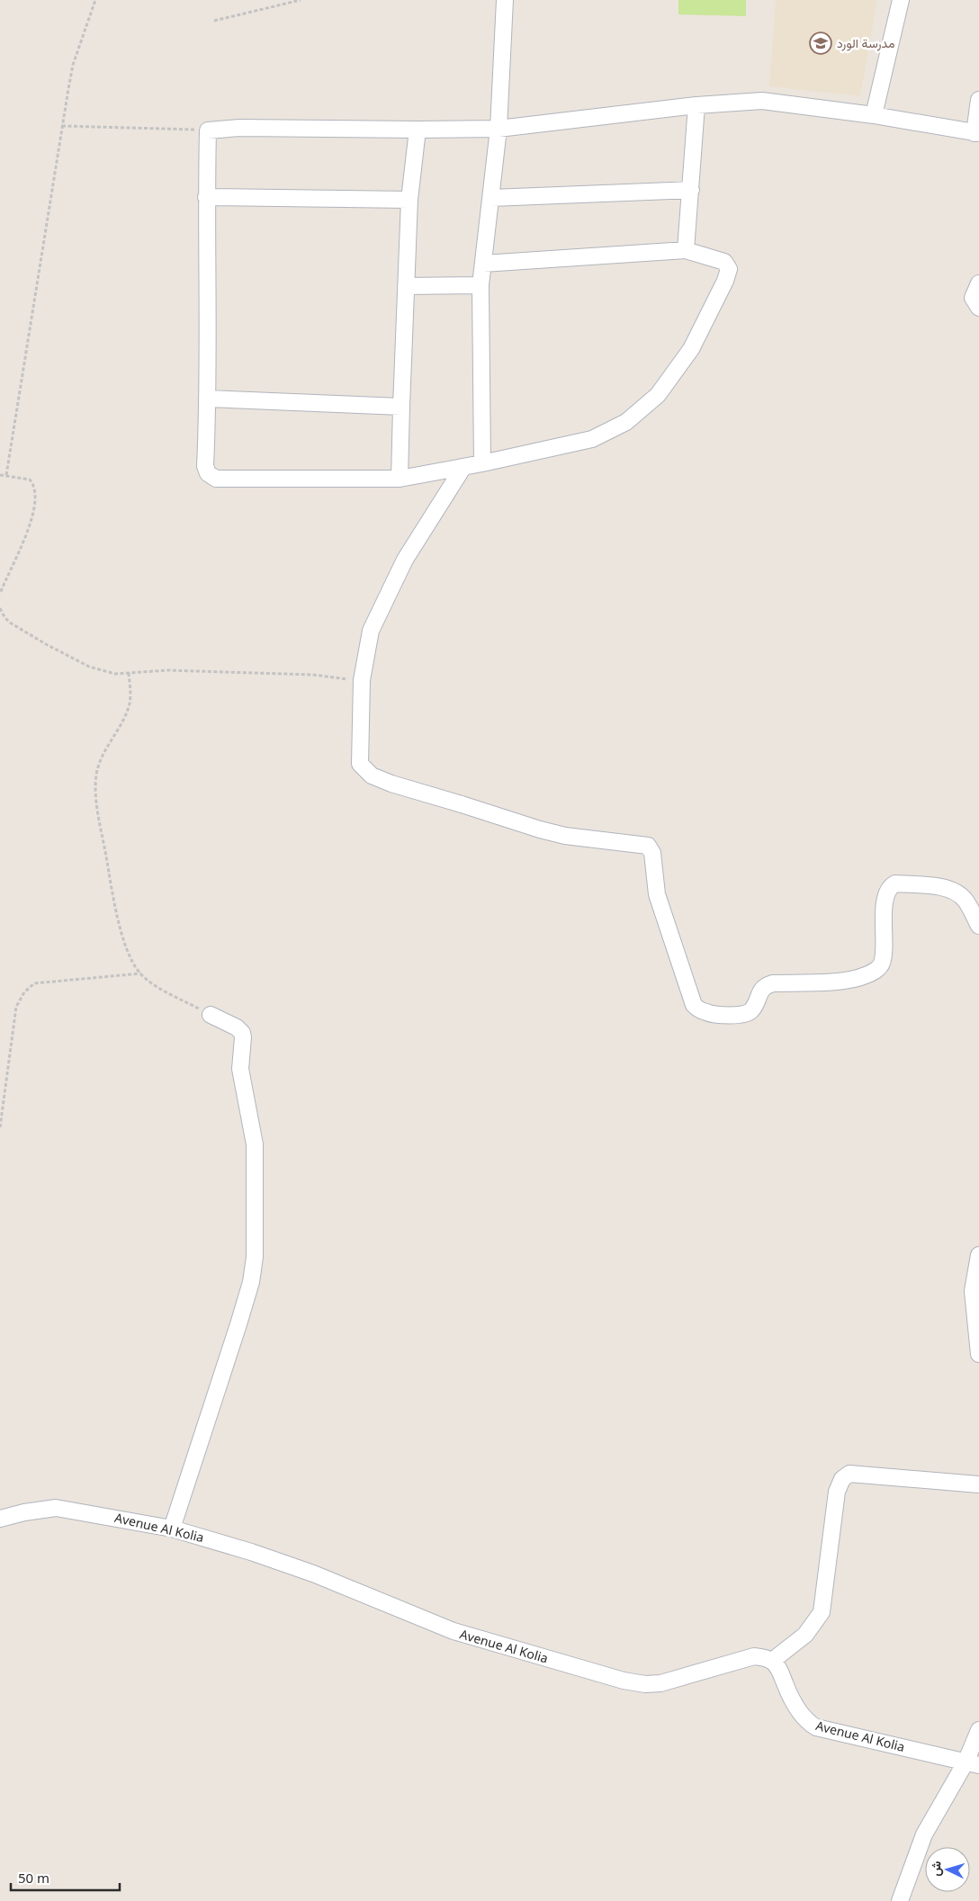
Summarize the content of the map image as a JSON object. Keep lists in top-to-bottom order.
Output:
{
  "streets": {
    "street": ["Avenue Al Kolia"]
  },
  "places": {
    "school or university": ["مدرسة الورد"]
  },
  "scale_bar": "50 m",
  "north": "left"
}
